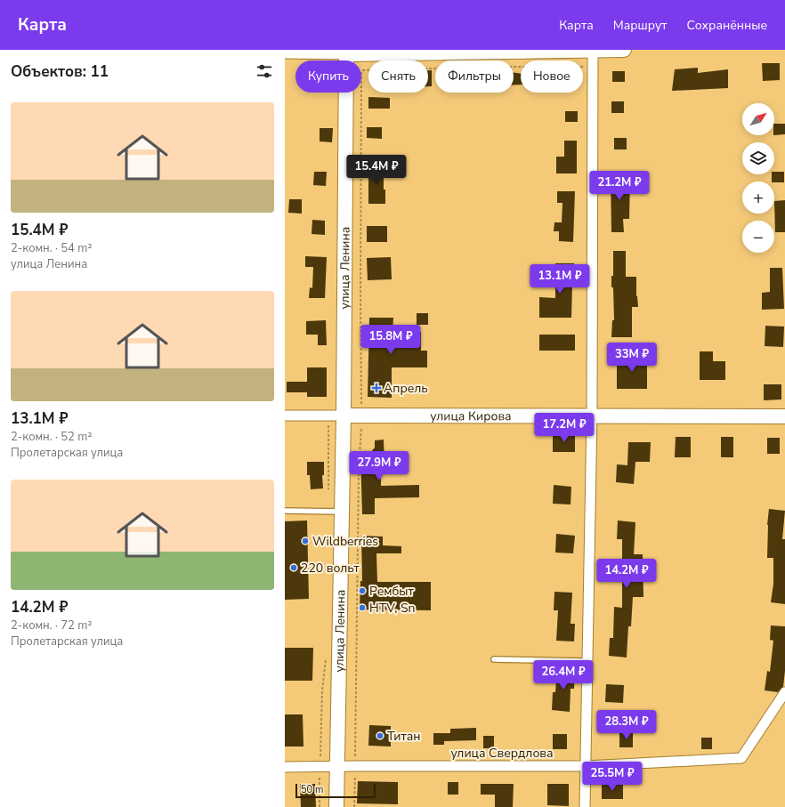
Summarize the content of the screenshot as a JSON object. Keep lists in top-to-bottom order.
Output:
{
  "streets": {
    "main road": ["улица Ленина", "улица Кирова"],
    "street": ["улица Свердлова"]
  },
  "crossings": [
    ["улица Ленина", "улица Кирова"],
    ["улица Ленина", "улица Свердлова"]
  ],
  "places": {
    "health": ["Апрель"],
    "other": [
      "Wildberries",
      "220 вольт",
      "Рембыт",
      "HTV, Sn",
      "Титан"
    ]
  },
  "scale_bar": "50 m",
  "north": "top right",
  "page": {
    "header": "Карта",
    "nav": ["Карта", "Маршрут", "Сохранённые"],
    "heading": "Объектов: 11",
    "chip": [
      "Купить",
      "Снять",
      "Фильтры",
      "Новое"
    ],
    "list": [
      {
        "name": "15.4M ₽",
        "note": "2-комн. · 54 m² · улица Ленина"
      },
      {
        "name": "13.1M ₽",
        "note": "2-комн. · 52 m² · Пролетарская улица"
      },
      {
        "name": "14.2M ₽",
        "note": "2-комн. · 72 m² · Пролетарская улица"
      }
    ],
    "map_buttons": ["+", "−"],
    "price": [
      "15.4M ₽",
      "21.2M ₽",
      "13.1M ₽",
      "15.8M ₽",
      "33M ₽",
      "17.2M ₽",
      "27.9M ₽",
      "14.2M ₽",
      "26.4M ₽",
      "28.3M ₽",
      "25.5M ₽"
    ],
    "scale": "50 m"
  }
}
